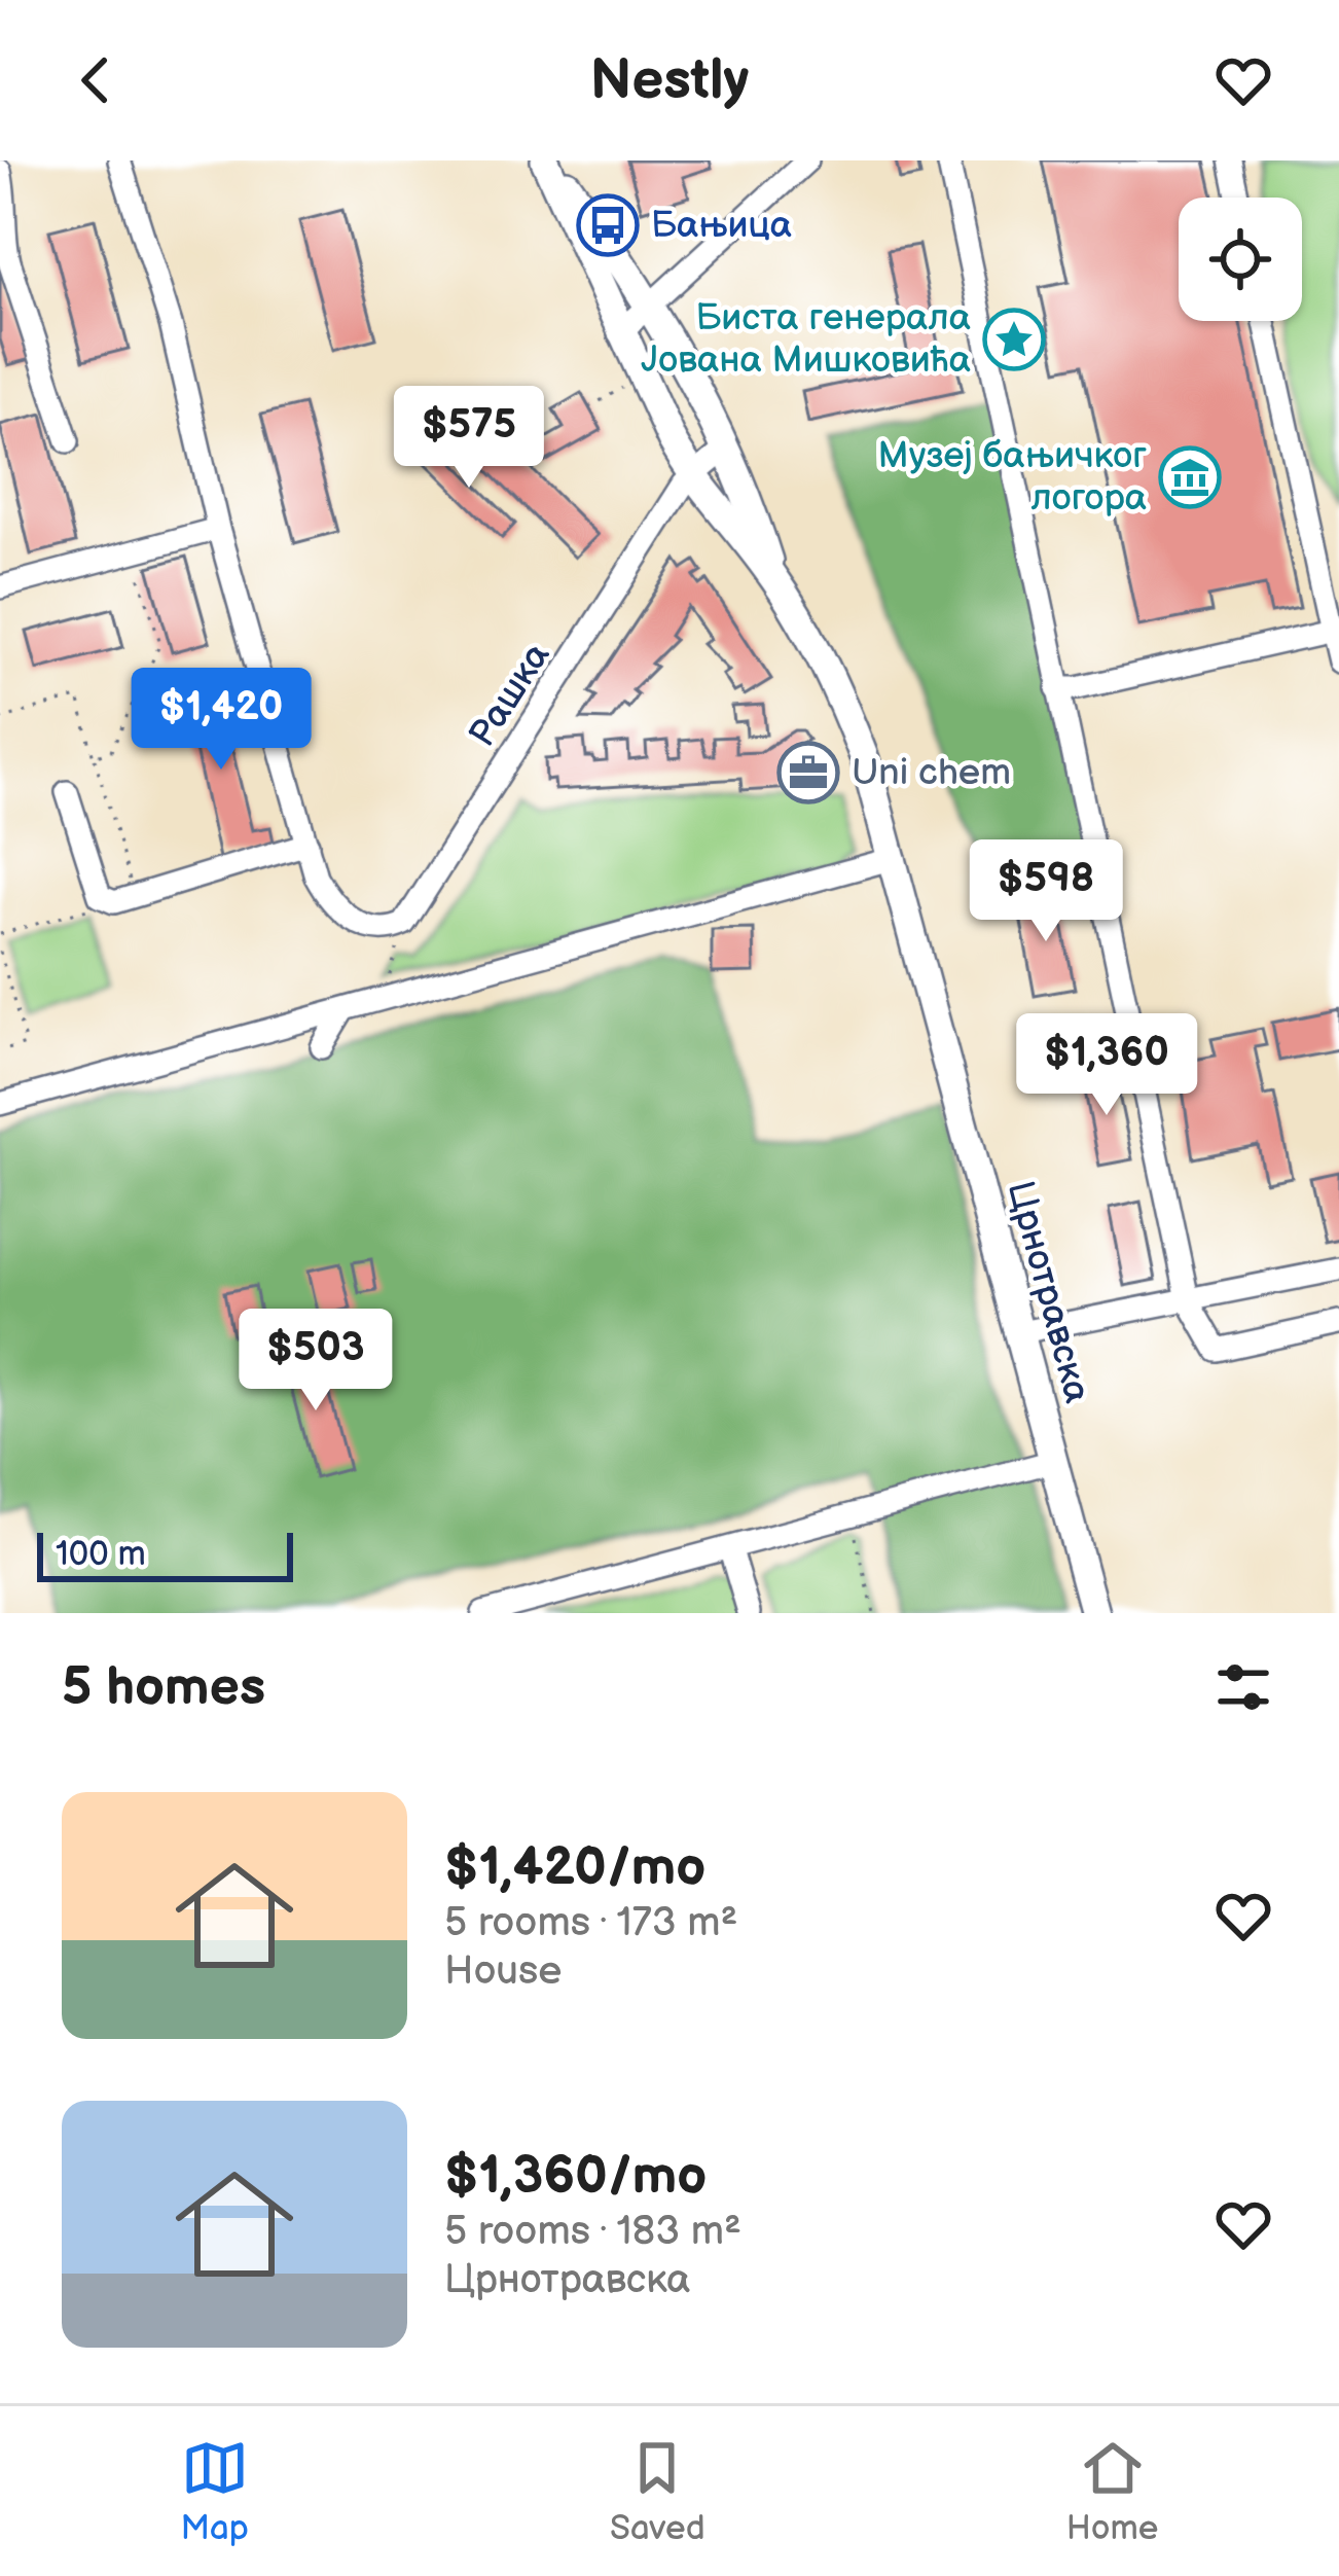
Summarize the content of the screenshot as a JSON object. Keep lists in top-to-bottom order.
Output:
{
  "streets": {
    "main road": ["Црнотравска"],
    "street": ["Рашка"]
  },
  "crossings": [
    ["Рашка", "Црнотравска"]
  ],
  "places": {
    "bus stop": ["Бањица"],
    "place": ["Биста генерала Јована Мишковића"],
    "museum": ["Музеј бањичког логора"],
    "office": ["Uni chem"]
  },
  "scale_bar": "100 m",
  "page": {
    "header": "Nestly",
    "price": [
      "$575",
      "$1,420",
      "$598",
      "$1,360",
      "$503"
    ],
    "scale": "100 m",
    "heading": "5 homes",
    "list": [
      {
        "name": "$1,420/mo",
        "note": "5 rooms · 173 m² · House"
      },
      {
        "name": "$1,360/mo",
        "note": "5 rooms · 183 m² · Црнотравска"
      }
    ],
    "tabs": ["Map", "Saved", "Home"]
  }
}
